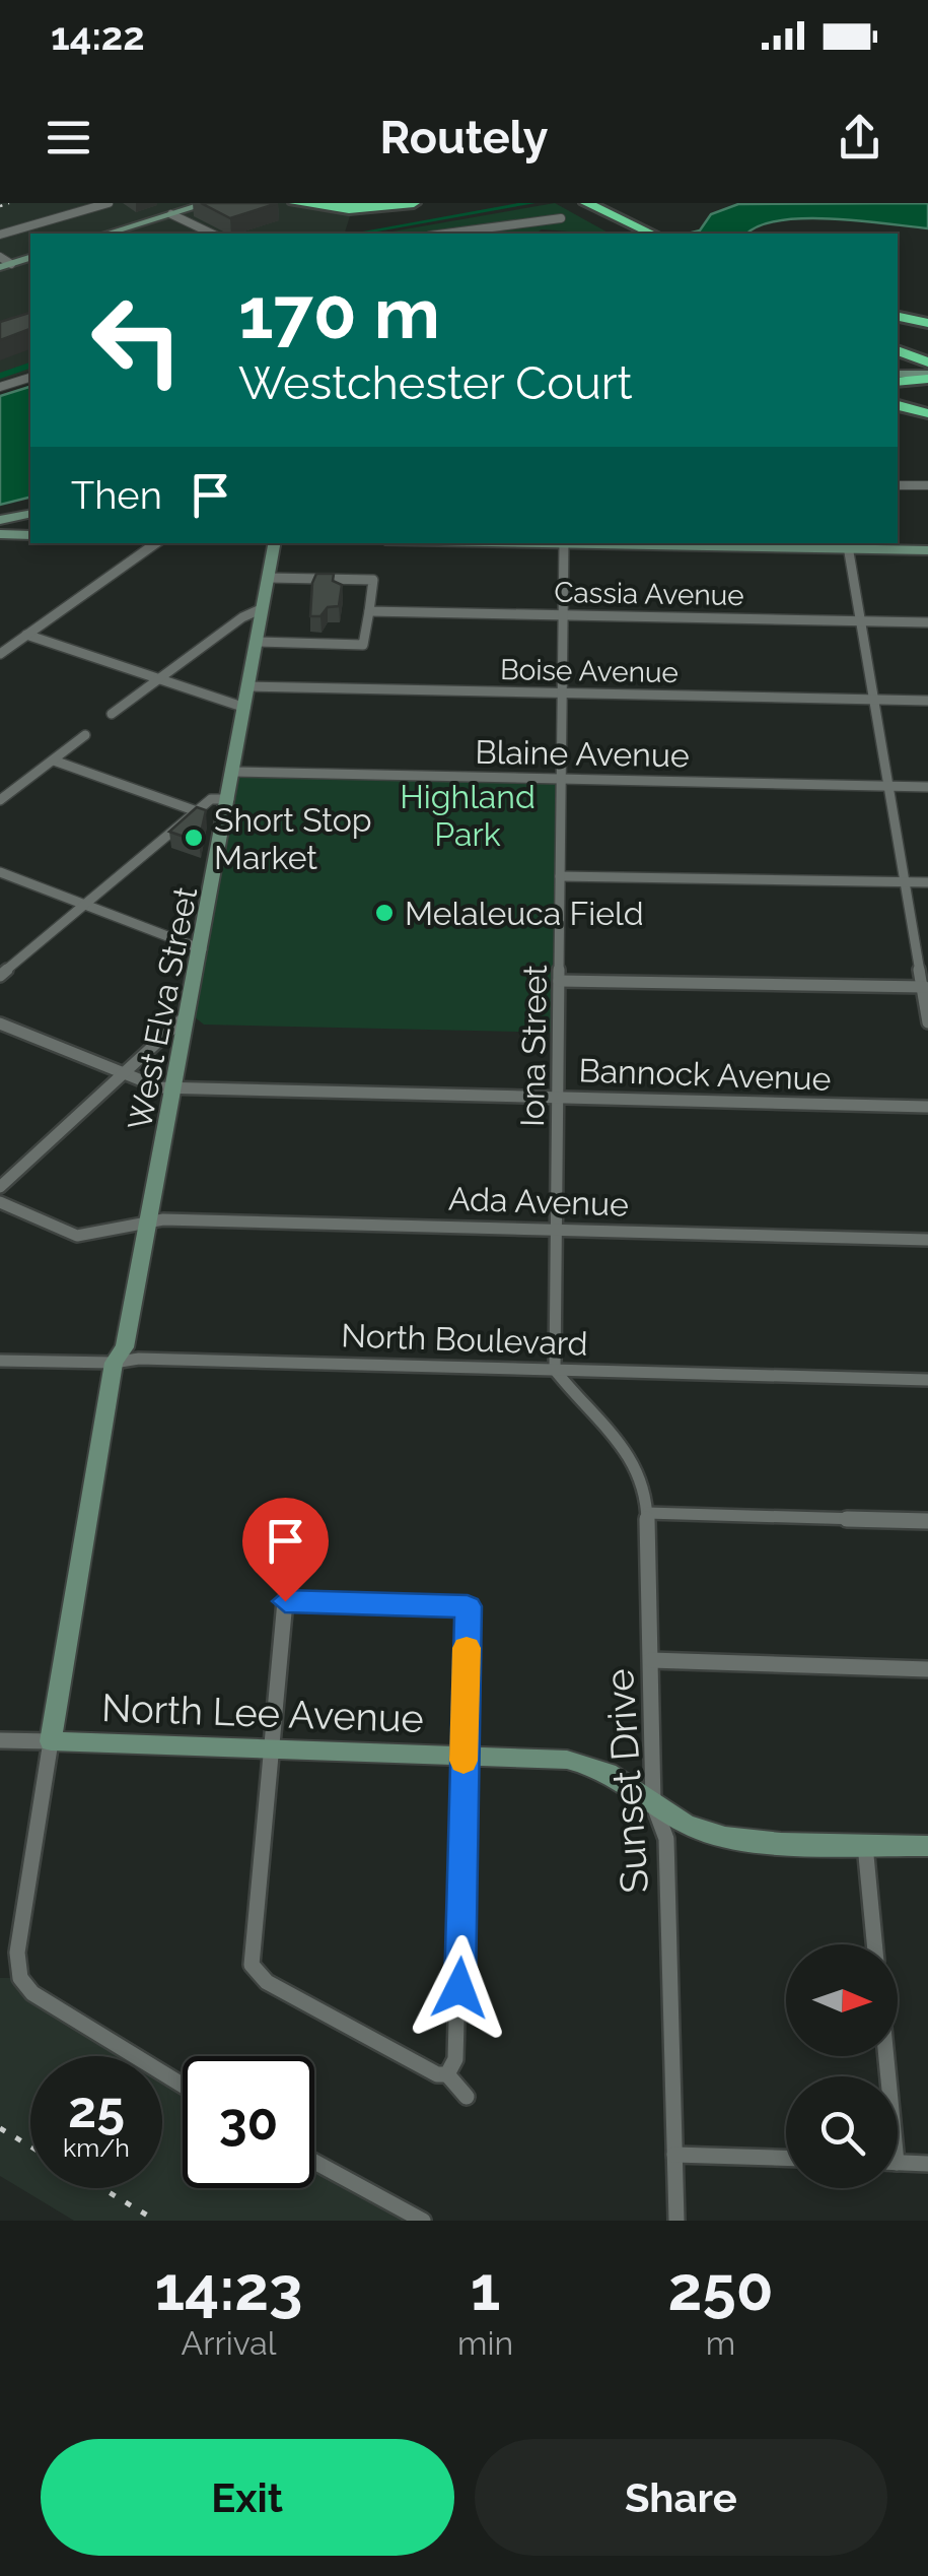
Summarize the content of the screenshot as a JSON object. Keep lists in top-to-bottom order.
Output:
{
  "streets": {
    "street": [
      "Cassia Avenue",
      "Boise Avenue",
      "Blaine Avenue",
      "West Elva Street",
      "Iona Street",
      "Bannock Avenue",
      "Ada Avenue",
      "North Boulevard",
      "North Lee Avenue",
      "Sunset Drive"
    ]
  },
  "crossings": [
    ["Cassia Avenue", "Iona Street"],
    ["Boise Avenue", "West Elva Street"],
    ["Boise Avenue", "Iona Street"],
    ["Blaine Avenue", "West Elva Street"],
    ["Blaine Avenue", "Iona Street"],
    ["West Elva Street", "Bannock Avenue"],
    ["West Elva Street", "Ada Avenue"],
    ["West Elva Street", "North Boulevard"],
    ["West Elva Street", "North Lee Avenue"],
    ["Iona Street", "Bannock Avenue"],
    ["Iona Street", "Ada Avenue"],
    ["Iona Street", "North Boulevard"],
    ["Iona Street", "Sunset Drive"],
    ["North Boulevard", "Sunset Drive"],
    ["North Lee Avenue", "Sunset Drive"]
  ],
  "parks": ["Highland Park"],
  "places": ["Short Stop Market", "Melaleuca Field"],
  "north": "right",
  "page": {
    "status": "14:22",
    "header": "Routely",
    "turn": ["170 m", "Westchester Court"],
    "then": "Then",
    "speed": "25 km/h",
    "limit": "30",
    "eta": [
      "14:23",
      "Arrival",
      "1",
      "min",
      "250",
      "m"
    ],
    "buttons": ["Exit", "Share"]
  }
}
